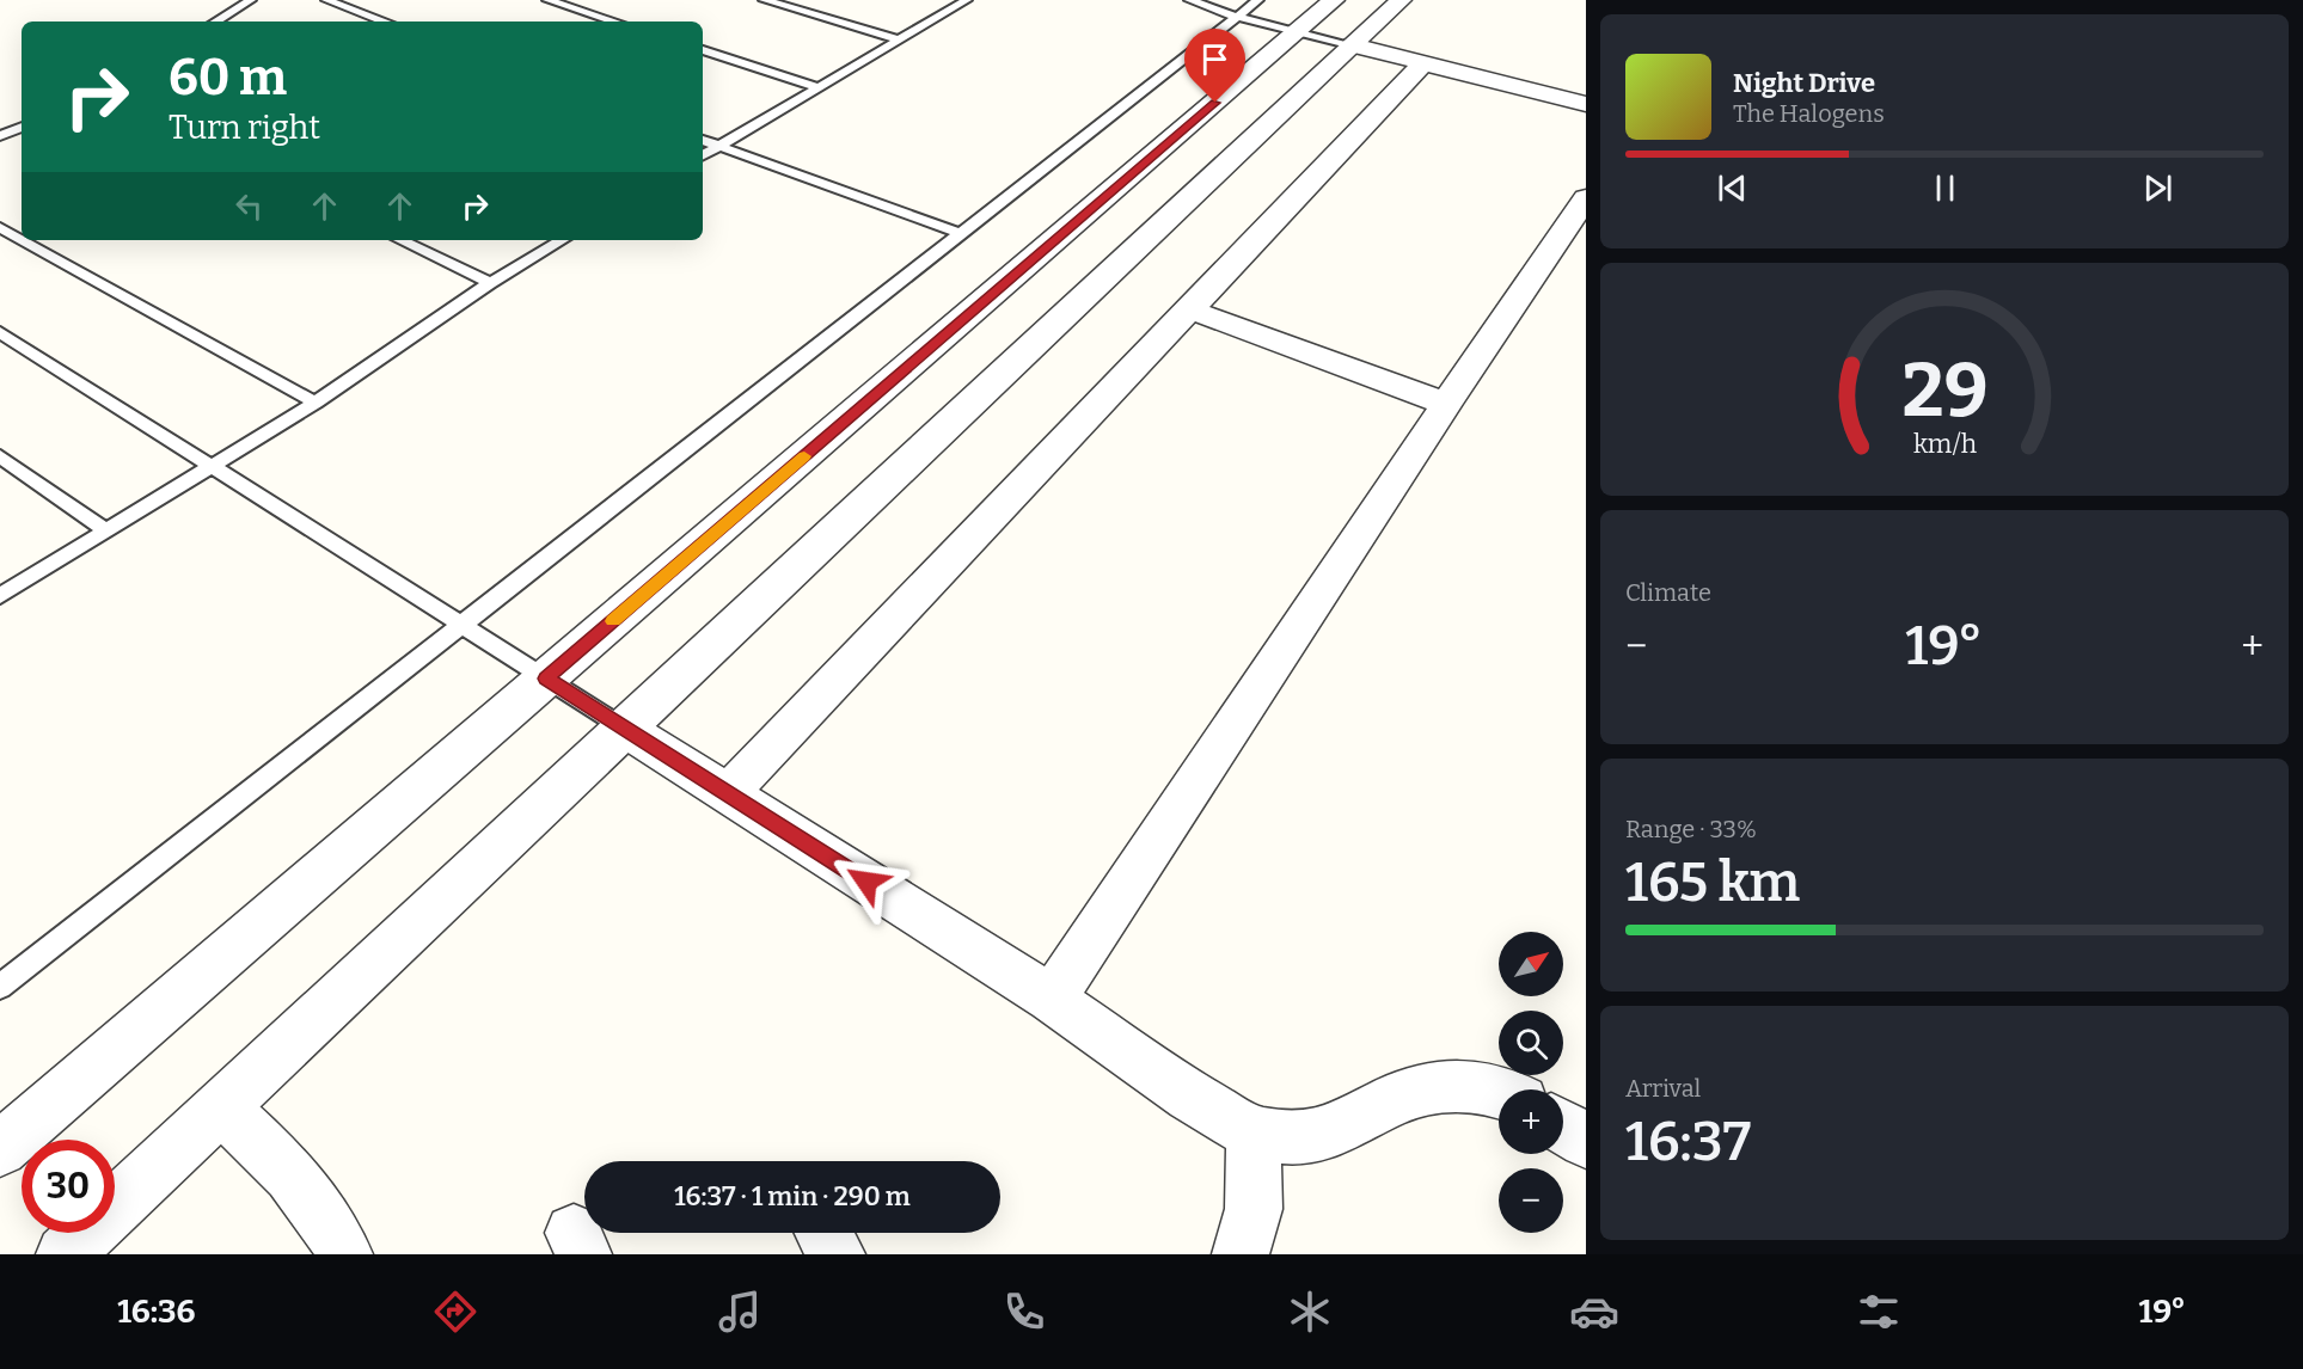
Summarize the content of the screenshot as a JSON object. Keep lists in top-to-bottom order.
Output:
{
  "north": "top right",
  "page": {
    "turn": ["60 m", "Turn right"],
    "song": ["Night Drive", "The Halogens"],
    "tile": [
      "Climate",
      ["Range · 33%", "165 km"],
      ["Arrival", "16:37"]
    ],
    "heat": ["−", "19°", "+"],
    "map_buttons": ["+", "−"],
    "limit": "30",
    "trip": "16:37 · 1 min · 290 m",
    "tabs": ["16:36", "19°"],
    "gauge": ["29", "km/h"]
  }
}
